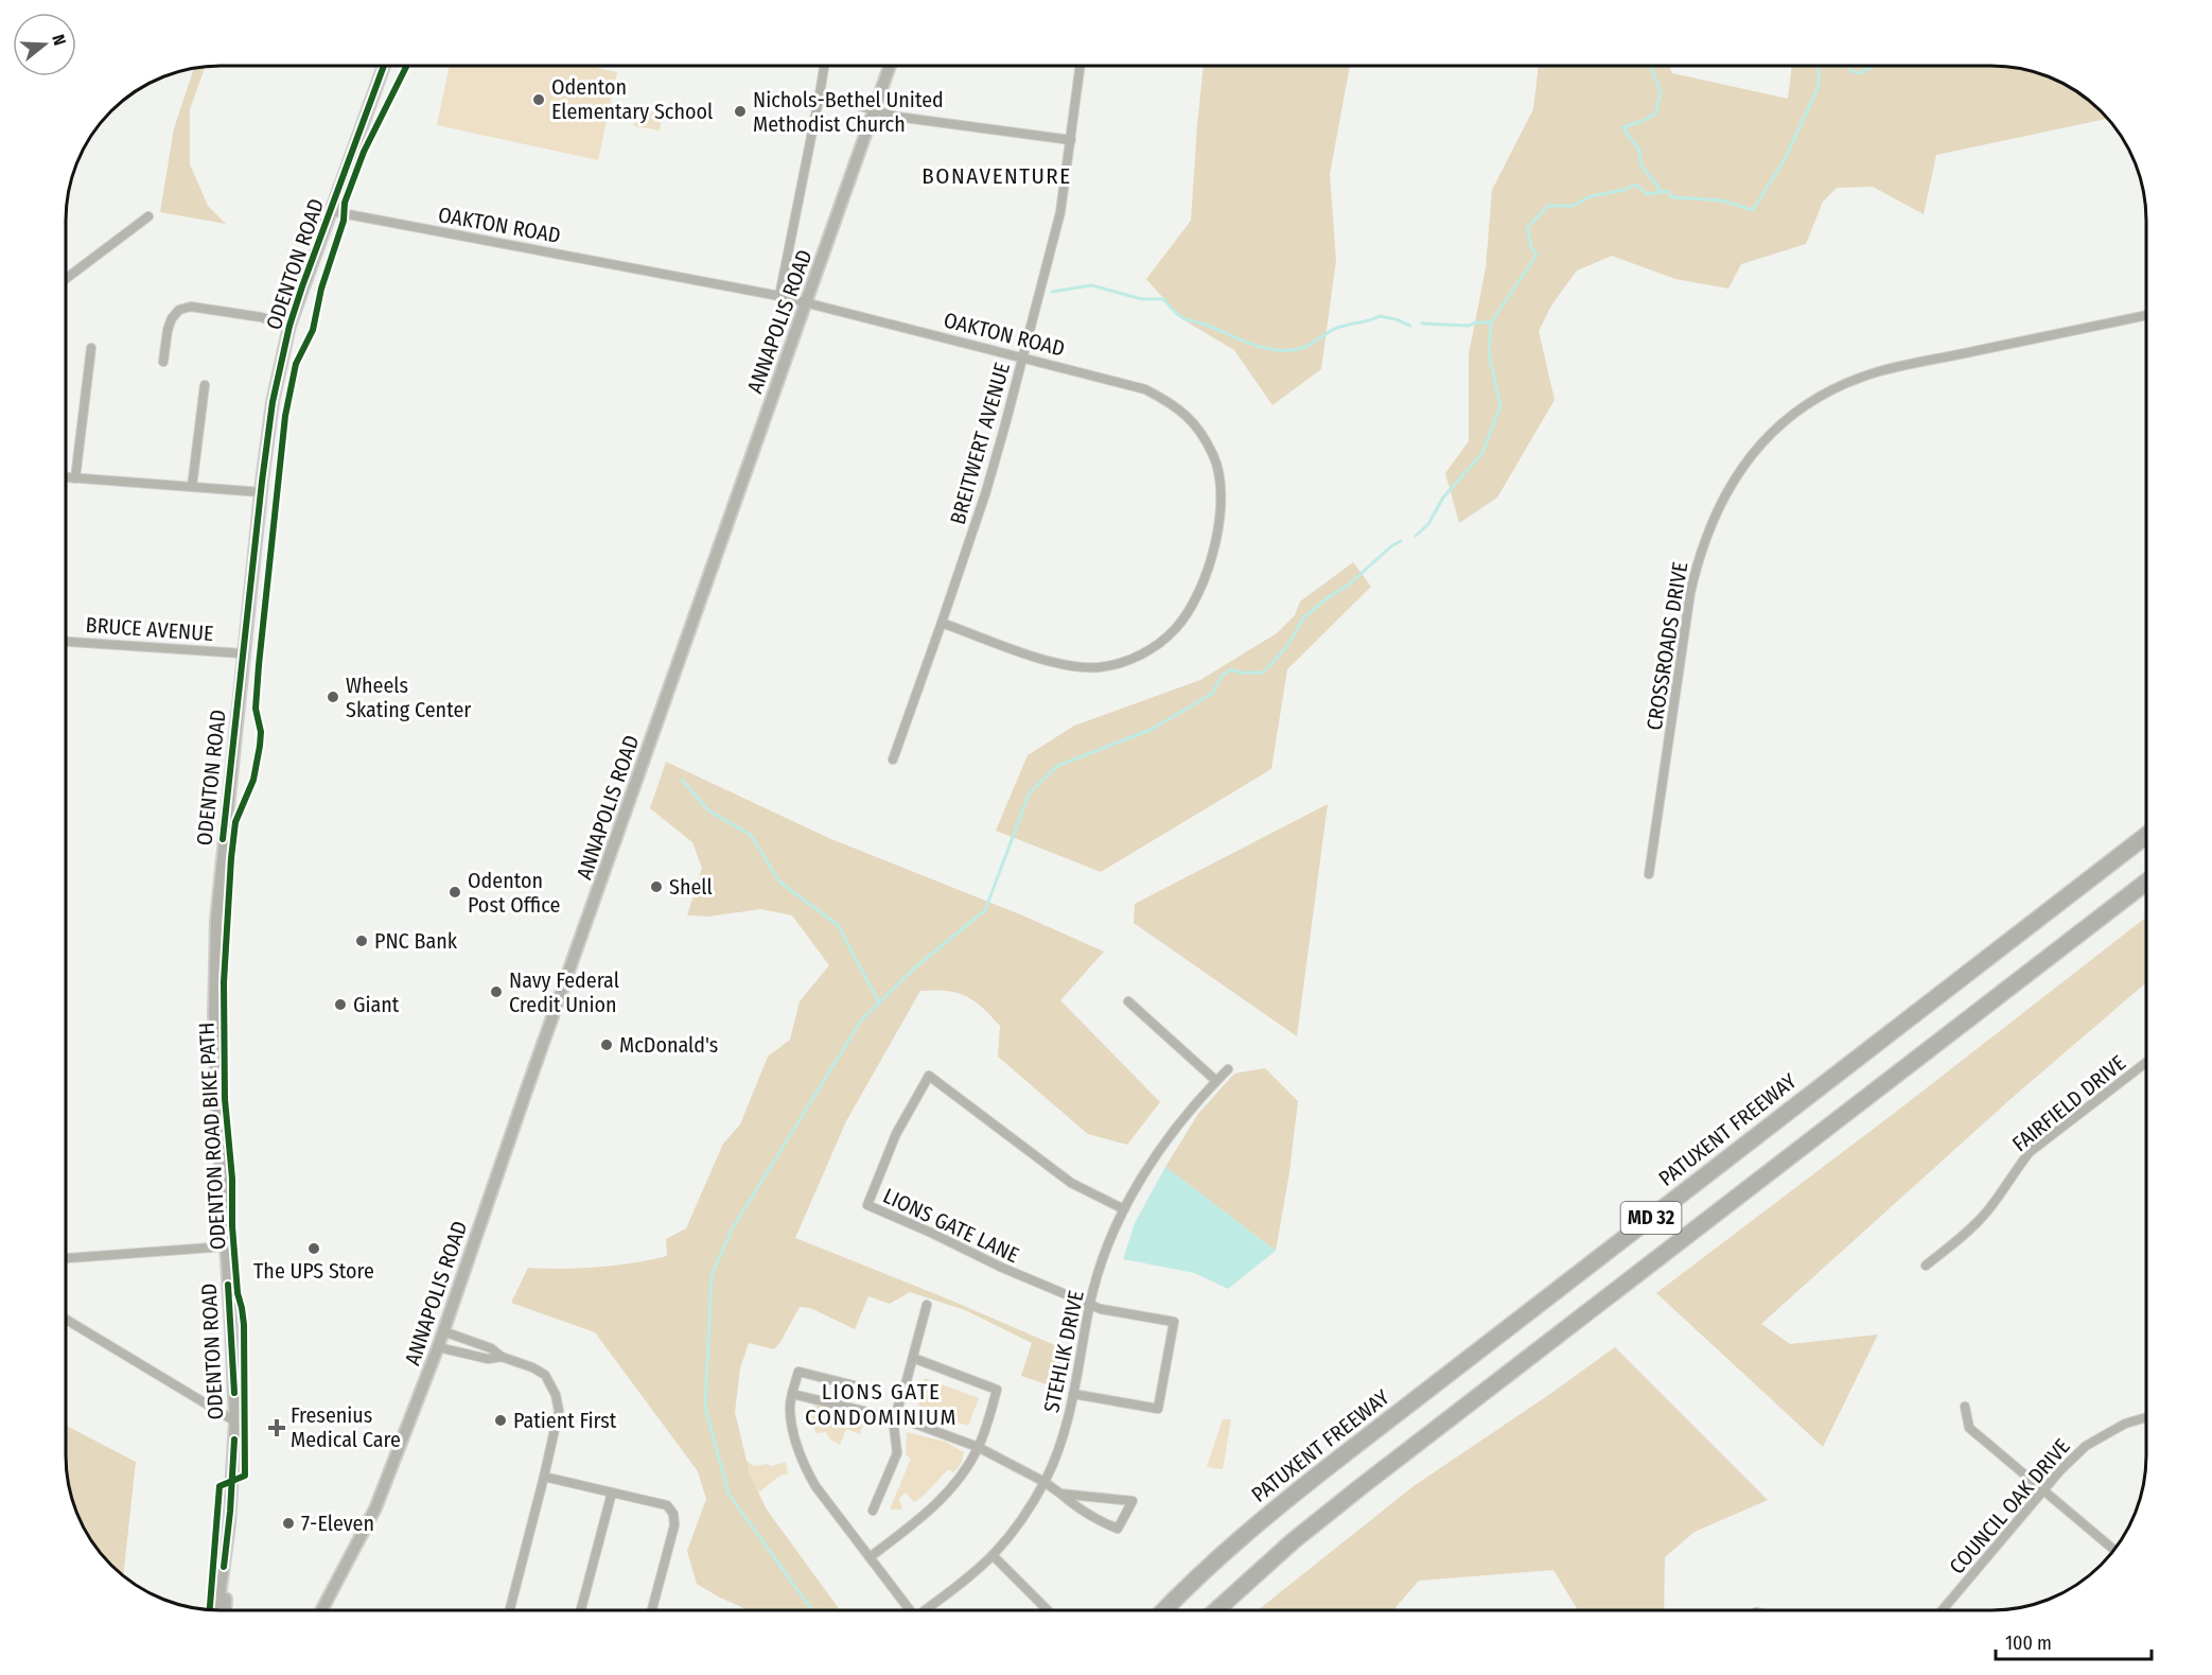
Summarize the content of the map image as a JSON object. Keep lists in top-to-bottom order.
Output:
{
  "streets": {
    "highway": ["PATUXENT FREEWAY", "MD 32"],
    "main road": ["ODENTON ROAD", "ANNAPOLIS ROAD"],
    "street": [
      "OAKTON ROAD",
      "BREITWERT AVENUE",
      "BRUCE AVENUE",
      "CROSSROADS DRIVE",
      "FAIRFIELD DRIVE",
      "LIONS GATE LANE",
      "STEHLIK DRIVE",
      "COUNCIL OAK DRIVE"
    ],
    "cycle path": ["ODENTON ROAD BIKE PATH"]
  },
  "crossings": [
    ["OAKTON ROAD", "ODENTON ROAD"],
    ["OAKTON ROAD", "ANNAPOLIS ROAD"],
    ["OAKTON ROAD", "BREITWERT AVENUE"],
    ["ODENTON ROAD", "BRUCE AVENUE"],
    ["LIONS GATE LANE", "STEHLIK DRIVE"]
  ],
  "districts": ["BONAVENTURE", "LIONS GATE CONDOMINIUM"],
  "places": {
    "other": [
      "Odenton Elementary School",
      "Nichols-Bethel United Methodist Church",
      "Wheels Skating Center",
      "Shell",
      "Odenton Post Office",
      "PNC Bank",
      "Navy Federal Credit Union",
      "Giant",
      "McDonald's",
      "The UPS Store",
      "Patient First",
      "7-Eleven"
    ],
    "health": ["Fresenius Medical Care"]
  },
  "scale_bar": "100 m",
  "north": "right"
}
